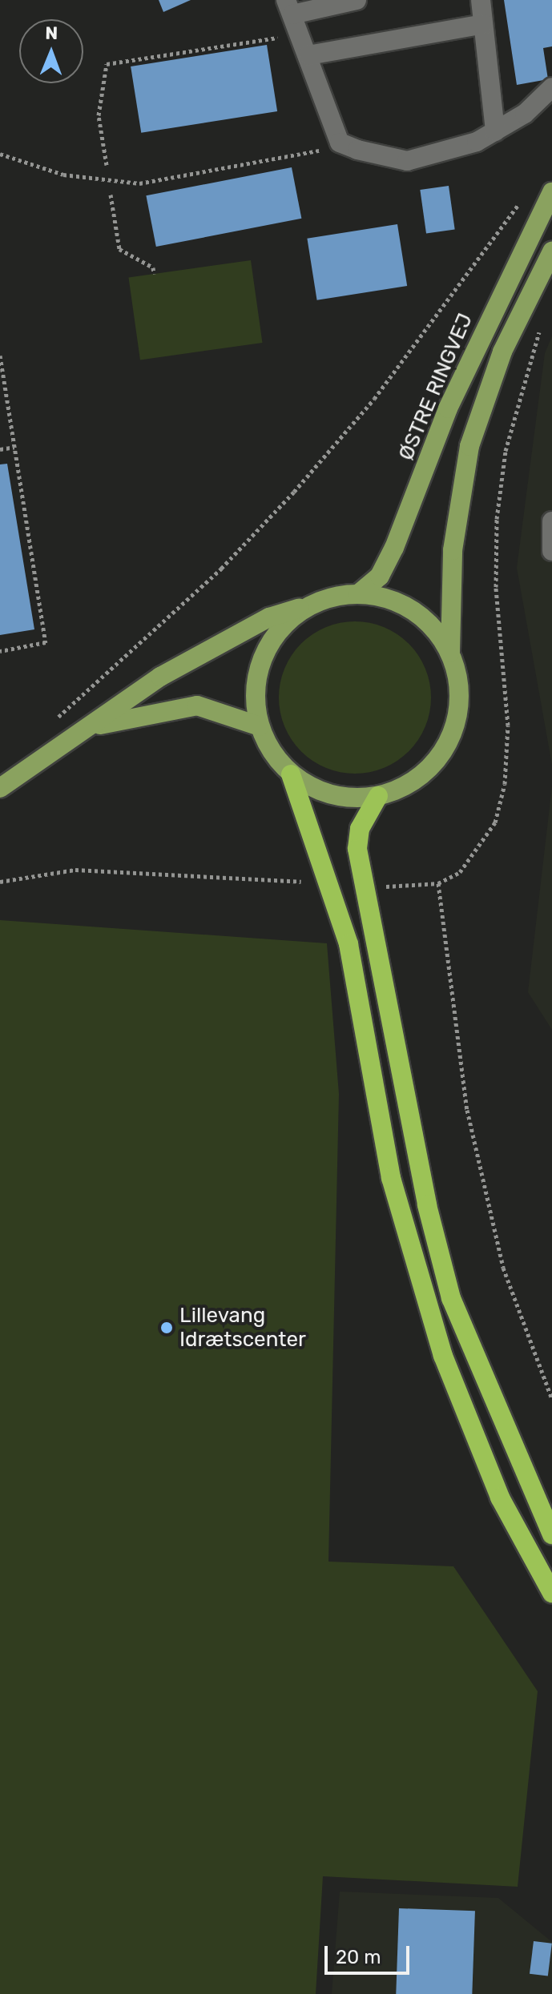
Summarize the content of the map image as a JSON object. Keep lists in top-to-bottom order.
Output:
{
  "streets": {
    "main road": ["ØSTRE RINGVEJ"]
  },
  "places": ["Lillevang Idrætscenter"],
  "scale_bar": "20 m",
  "north": "top"
}
